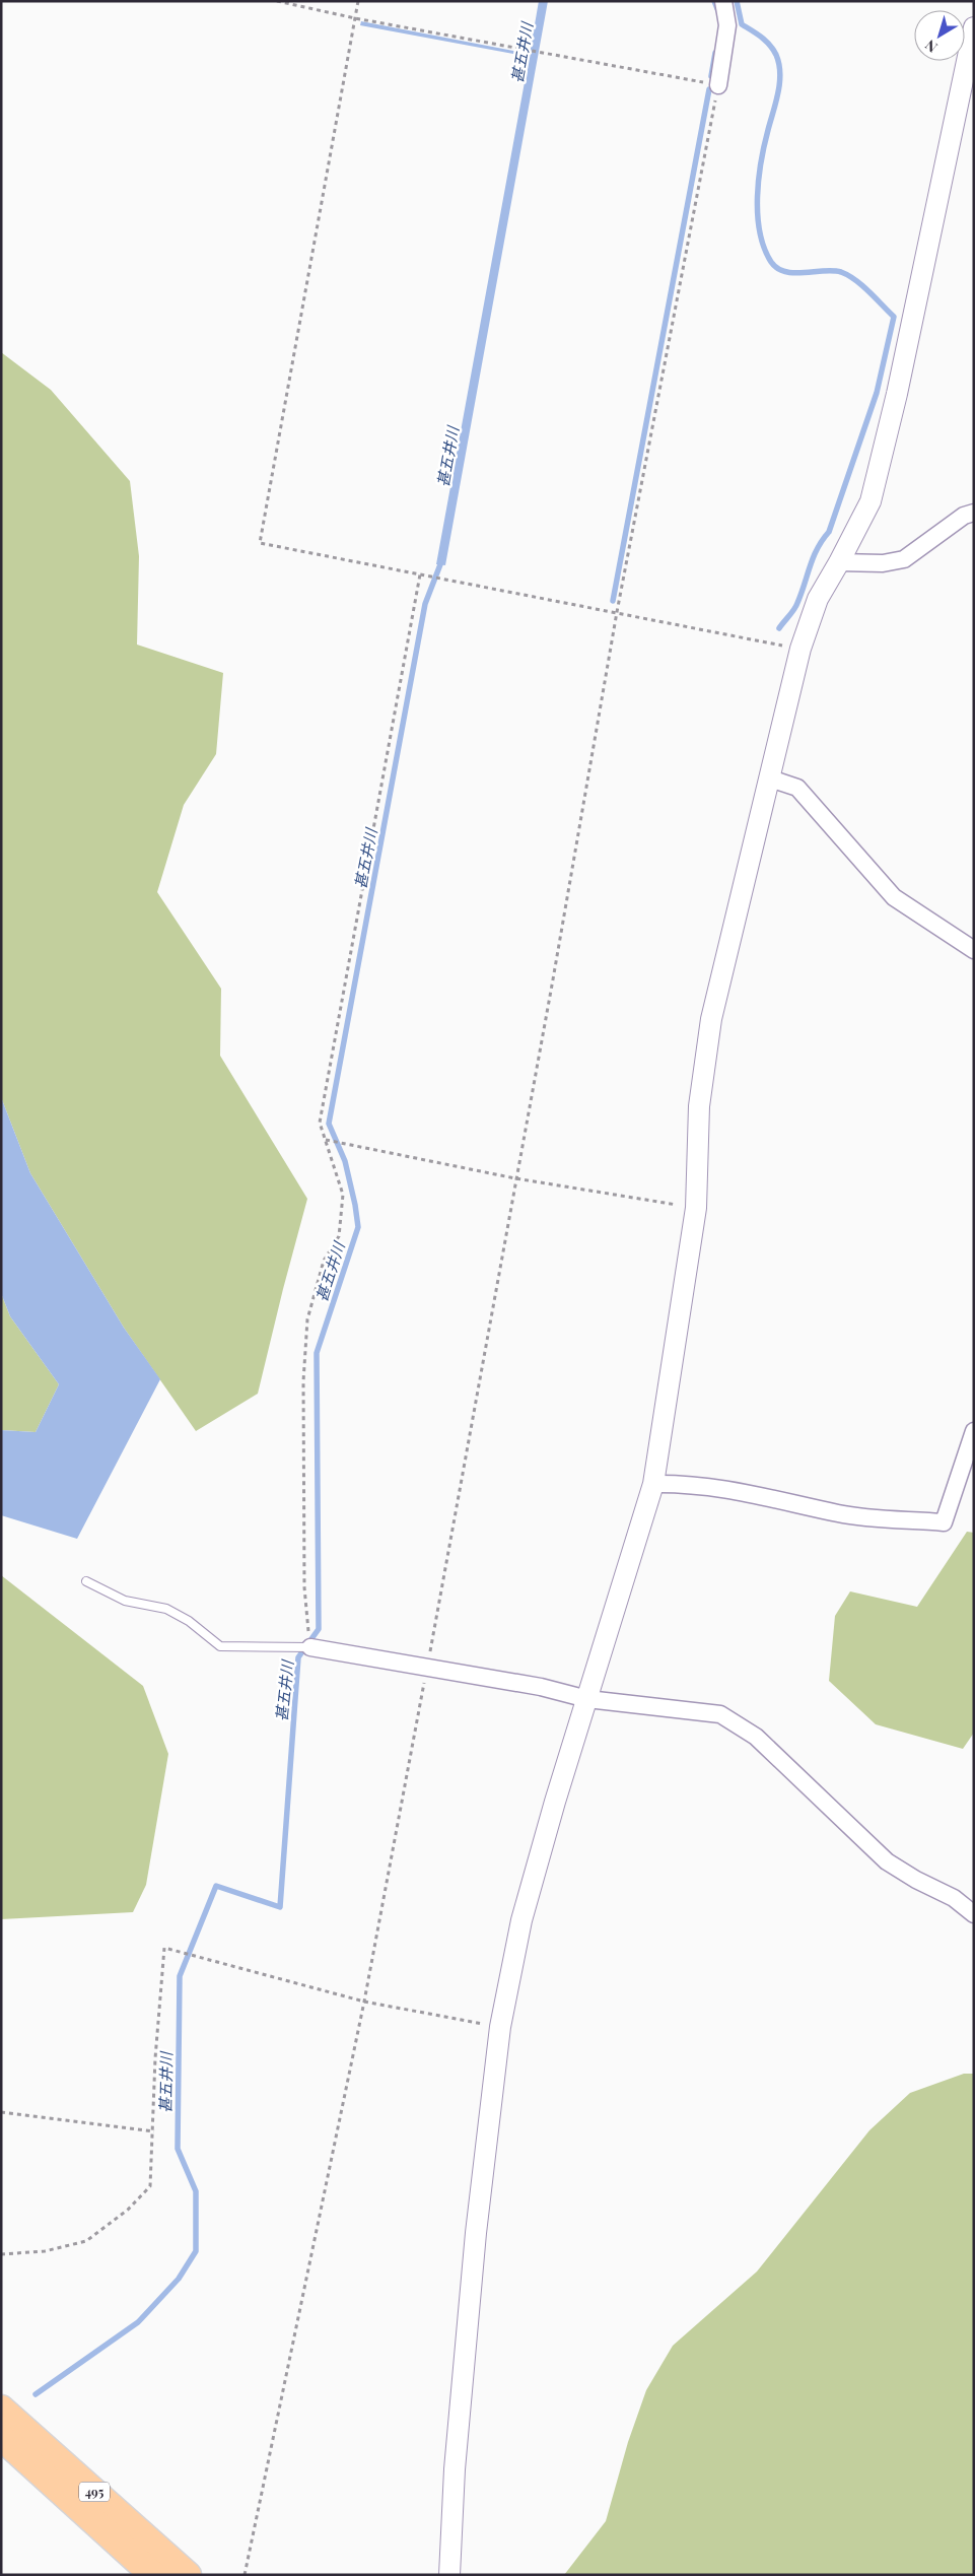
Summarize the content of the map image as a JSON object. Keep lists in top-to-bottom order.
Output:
{
  "streets": {
    "highway": ["495"]
  },
  "water": ["甚五井川"],
  "north": "bottom left"
}
